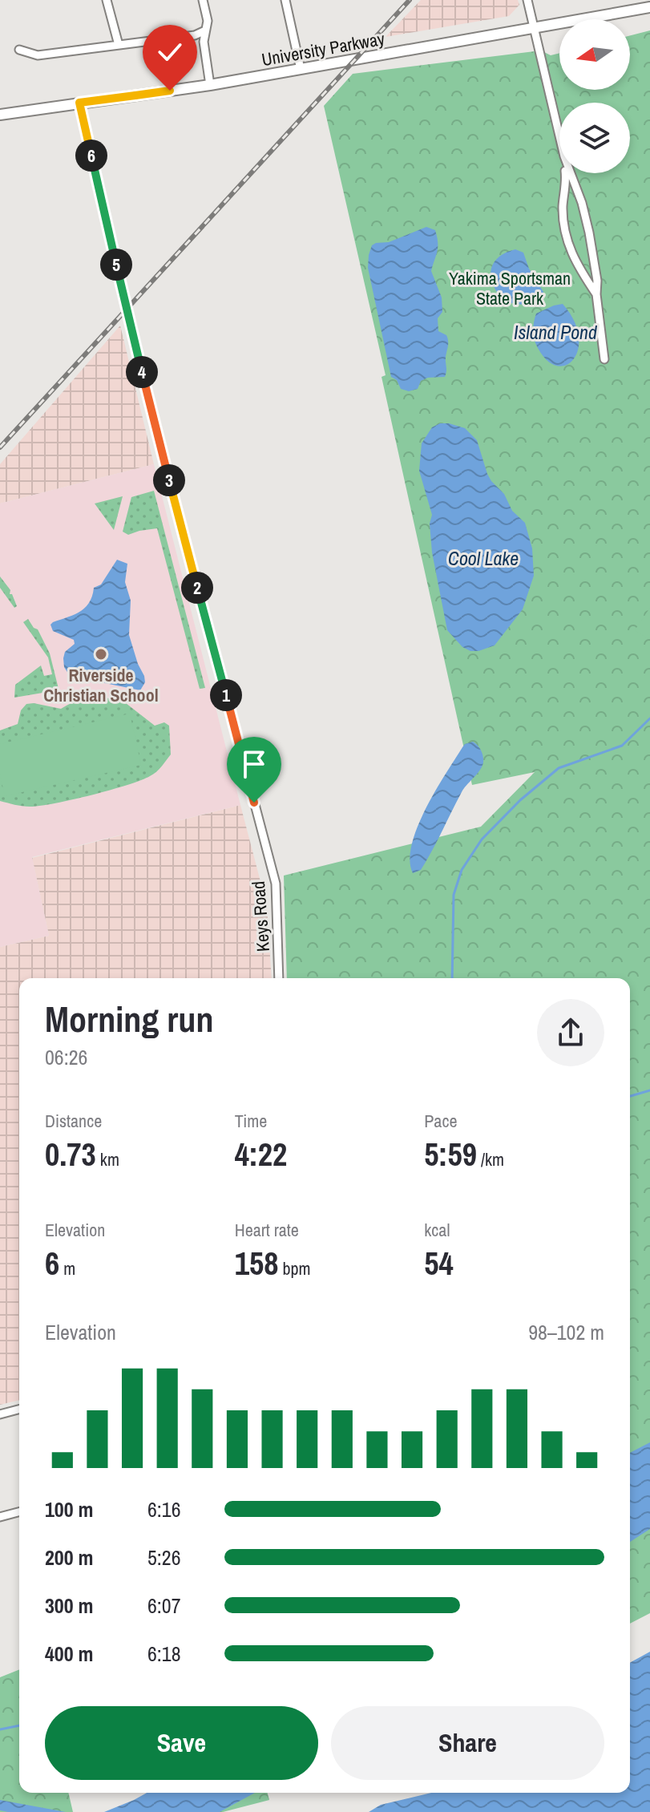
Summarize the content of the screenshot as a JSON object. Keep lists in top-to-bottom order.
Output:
{
  "streets": {
    "main road": ["University Parkway"],
    "street": ["Keys Road"]
  },
  "crossings": [
    ["University Parkway", "Keys Road"]
  ],
  "water": ["Island Pond", "Cool Lake"],
  "parks": ["Yakima Sportsman State Park"],
  "places": ["Riverside Christian School"],
  "north": "left",
  "page": {
    "pins": [
      "6",
      "5",
      "4",
      "3",
      "2",
      "1"
    ],
    "heading": ["Morning run", "06:26"],
    "stats": [
      ["Distance", "0.73 km"],
      ["Time", "4:22"],
      ["Pace", "5:59 /km"],
      ["Elevation", "6 m"],
      ["Heart rate", "158 bpm"],
      ["kcal", "54"]
    ],
    "chart": ["Elevation", "98–102 m"],
    "list": [
      {
        "name": "100 m",
        "note": "6:16"
      },
      {
        "name": "200 m",
        "note": "5:26"
      },
      {
        "name": "300 m",
        "note": "6:07"
      },
      {
        "name": "400 m",
        "note": "6:18"
      }
    ],
    "buttons": ["Save", "Share"]
  }
}
